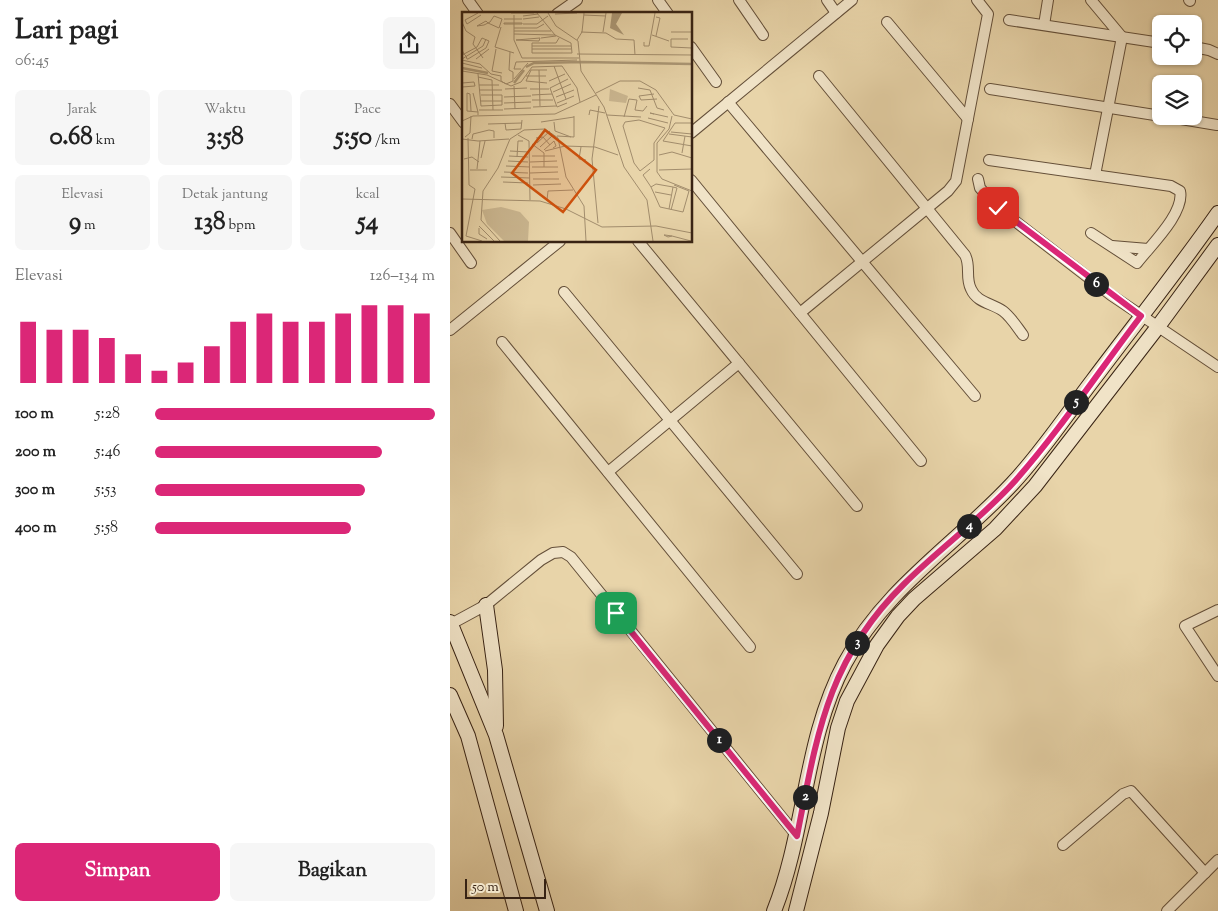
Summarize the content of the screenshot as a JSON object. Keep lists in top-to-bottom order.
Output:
{
  "scale_bar": "50 m",
  "page": {
    "heading": ["Lari pagi", "06:45"],
    "stats": [
      ["Jarak", "0.68 km"],
      ["Waktu", "3:58"],
      ["Pace", "5:50 /km"],
      ["Elevasi", "9 m"],
      ["Detak jantung", "138 bpm"],
      ["kcal", "54"]
    ],
    "chart": ["Elevasi", "126–134 m"],
    "pins": [
      "6",
      "5",
      "4",
      "3",
      "1",
      "2"
    ],
    "list": [
      {
        "name": "100 m",
        "note": "5:28"
      },
      {
        "name": "200 m",
        "note": "5:46"
      },
      {
        "name": "300 m",
        "note": "5:53"
      },
      {
        "name": "400 m",
        "note": "5:58"
      }
    ],
    "buttons": ["Simpan", "Bagikan"],
    "scale": "50 m"
  }
}
